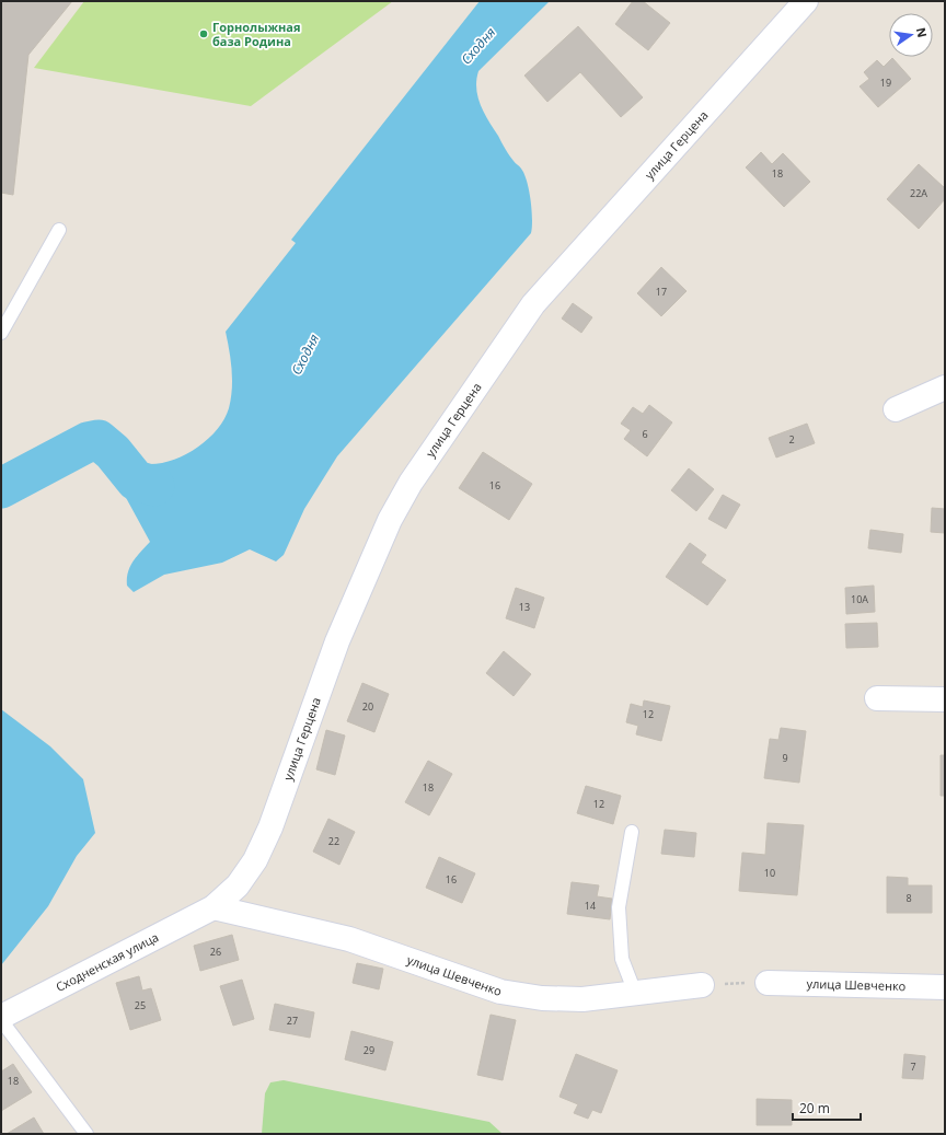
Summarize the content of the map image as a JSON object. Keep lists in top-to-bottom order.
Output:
{
  "streets": {
    "street": ["улица Герцена", "Сходненская улица", "улица Шевченко"]
  },
  "crossings": [
    ["улица Герцена", "Сходненская улица"],
    ["улица Герцена", "улица Шевченко"],
    ["Сходненская улица", "улица Шевченко"]
  ],
  "water": ["Сходня"],
  "places": ["Горнолыжная база Родина"],
  "house_numbers": [
    "19",
    "18",
    "22А",
    "17",
    "6",
    "2",
    "16",
    "10А",
    "13",
    "20",
    "12",
    "9",
    "18",
    "12",
    "22",
    "10",
    "16",
    "8",
    "14",
    "26",
    "25",
    "27",
    "29",
    "7",
    "18"
  ],
  "scale_bar": "20 m",
  "north": "right"
}
